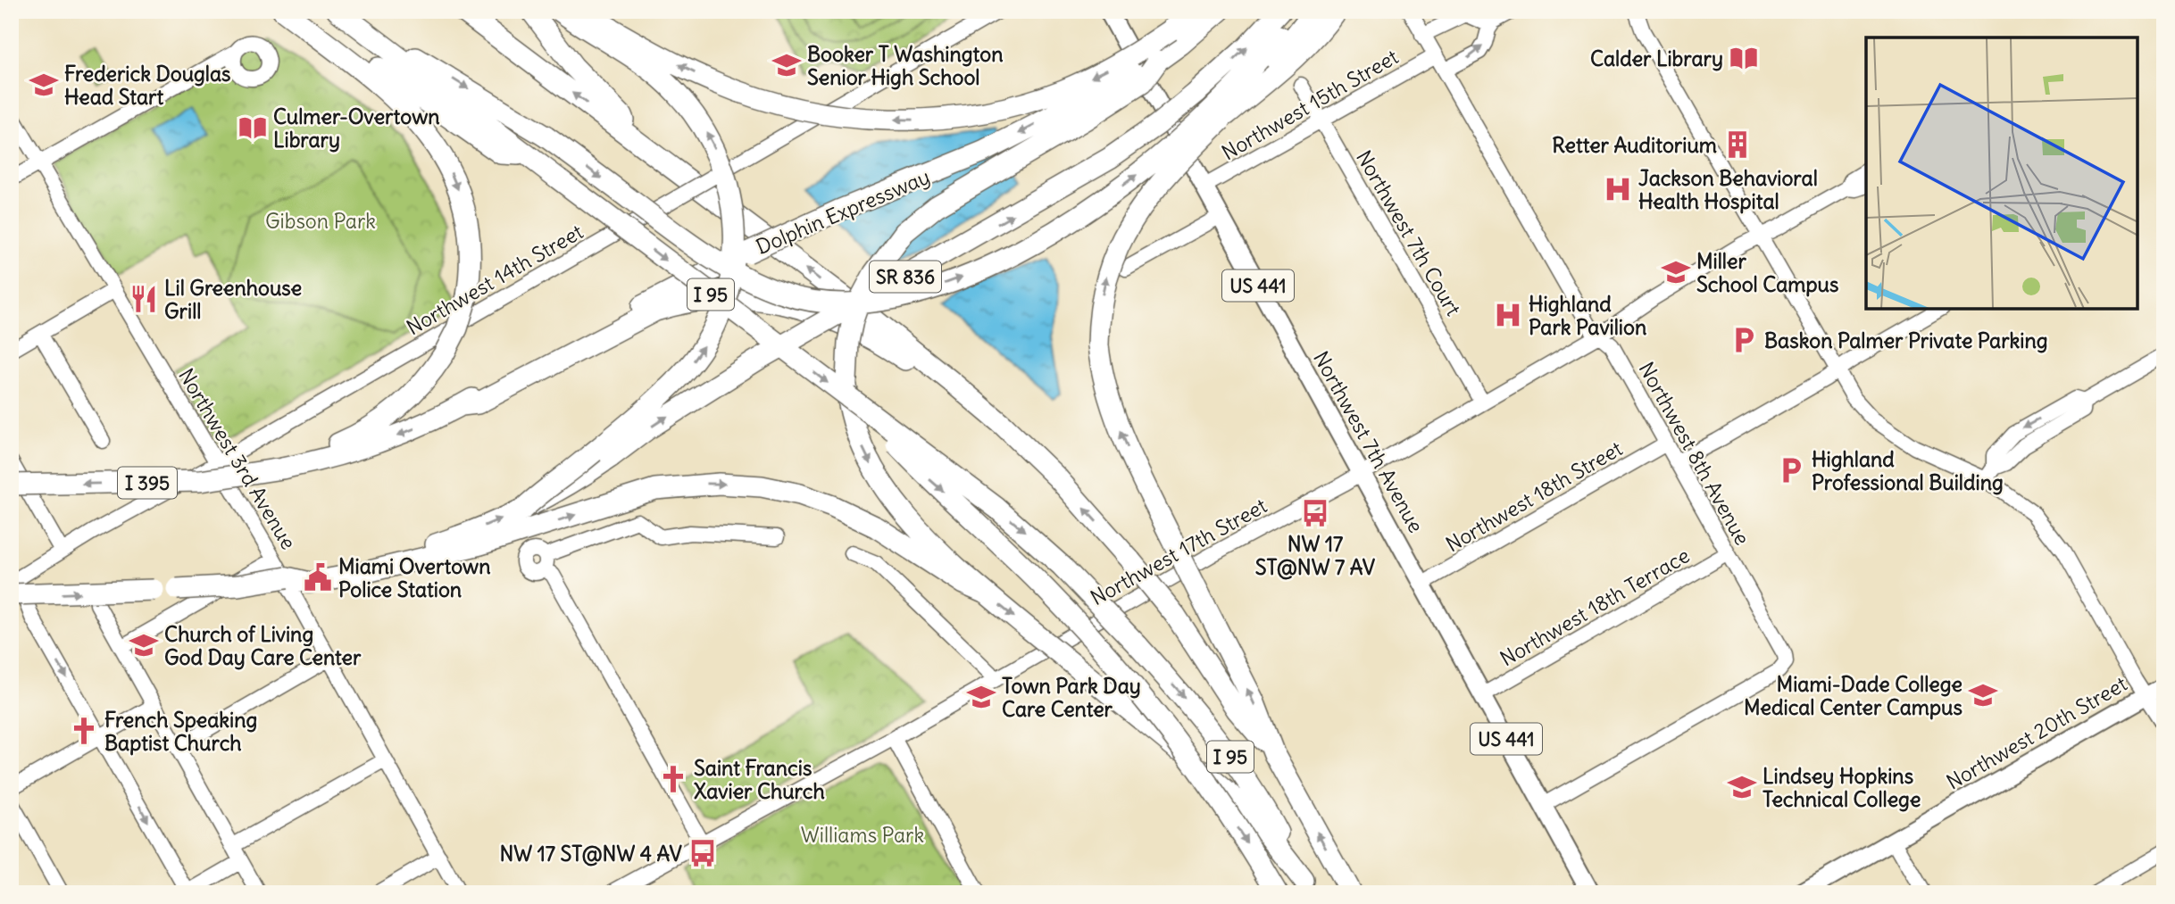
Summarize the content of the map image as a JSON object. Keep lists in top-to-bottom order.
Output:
{
  "streets": {
    "highway": [
      "Dolphin Expressway",
      "SR 836",
      "I 95",
      "I 395"
    ],
    "main road": ["US 441", "Northwest 7th Avenue", "Northwest 20th Street"],
    "street": [
      "Northwest 15th Street",
      "Northwest 7th Court",
      "Northwest 14th Street",
      "Northwest 8th Avenue",
      "Northwest 3rd Avenue",
      "Northwest 18th Street",
      "Northwest 17th Street",
      "Northwest 18th Terrace"
    ]
  },
  "crossings": [
    ["Northwest 15th Street", "Northwest 7th Court"],
    ["Northwest 15th Street", "Northwest 7th Avenue"],
    ["Northwest 15th Street", "Northwest 8th Avenue"],
    ["Dolphin Expressway", "I 395"],
    ["Northwest 7th Court", "Northwest 17th Street"],
    ["Northwest 14th Street", "Northwest 3rd Avenue"],
    ["Northwest 7th Avenue", "Northwest 8th Avenue"],
    ["Northwest 7th Avenue", "Northwest 18th Street"],
    ["Northwest 7th Avenue", "Northwest 17th Street"],
    ["Northwest 7th Avenue", "Northwest 18th Terrace"],
    ["Northwest 8th Avenue", "Northwest 18th Street"],
    ["Northwest 8th Avenue", "Northwest 17th Street"],
    ["Northwest 8th Avenue", "Northwest 18th Terrace"]
  ],
  "parks": ["Gibson Park", "Williams Park"],
  "places": {
    "library": ["Calder Library", "Culmer-Overtown Library"],
    "school or university": [
      "Booker T Washington Senior High School",
      "Frederick Douglas Head Start",
      "Miller School Campus",
      "Church of Living God Day Care Center",
      "Miami-Dade College Medical Center Campus",
      "Town Park Day Care Center",
      "Lindsey Hopkins Technical College"
    ],
    "building": ["Retter Auditorium"],
    "hospital": ["Jackson Behavioral Health Hospital", "Highland Park Pavilion"],
    "restaurant": ["Lil Greenhouse Grill"],
    "parking": ["Baskon Palmer Private Parking", "Highland Professional Building"],
    "bus stop": ["NW 17 ST@NW 7 AV", "NW 17 ST@NW 4 AV"],
    "public building": ["Miami Overtown Police Station"],
    "church": ["French Speaking Baptist Church", "Saint Francis Xavier Church"]
  }
}
